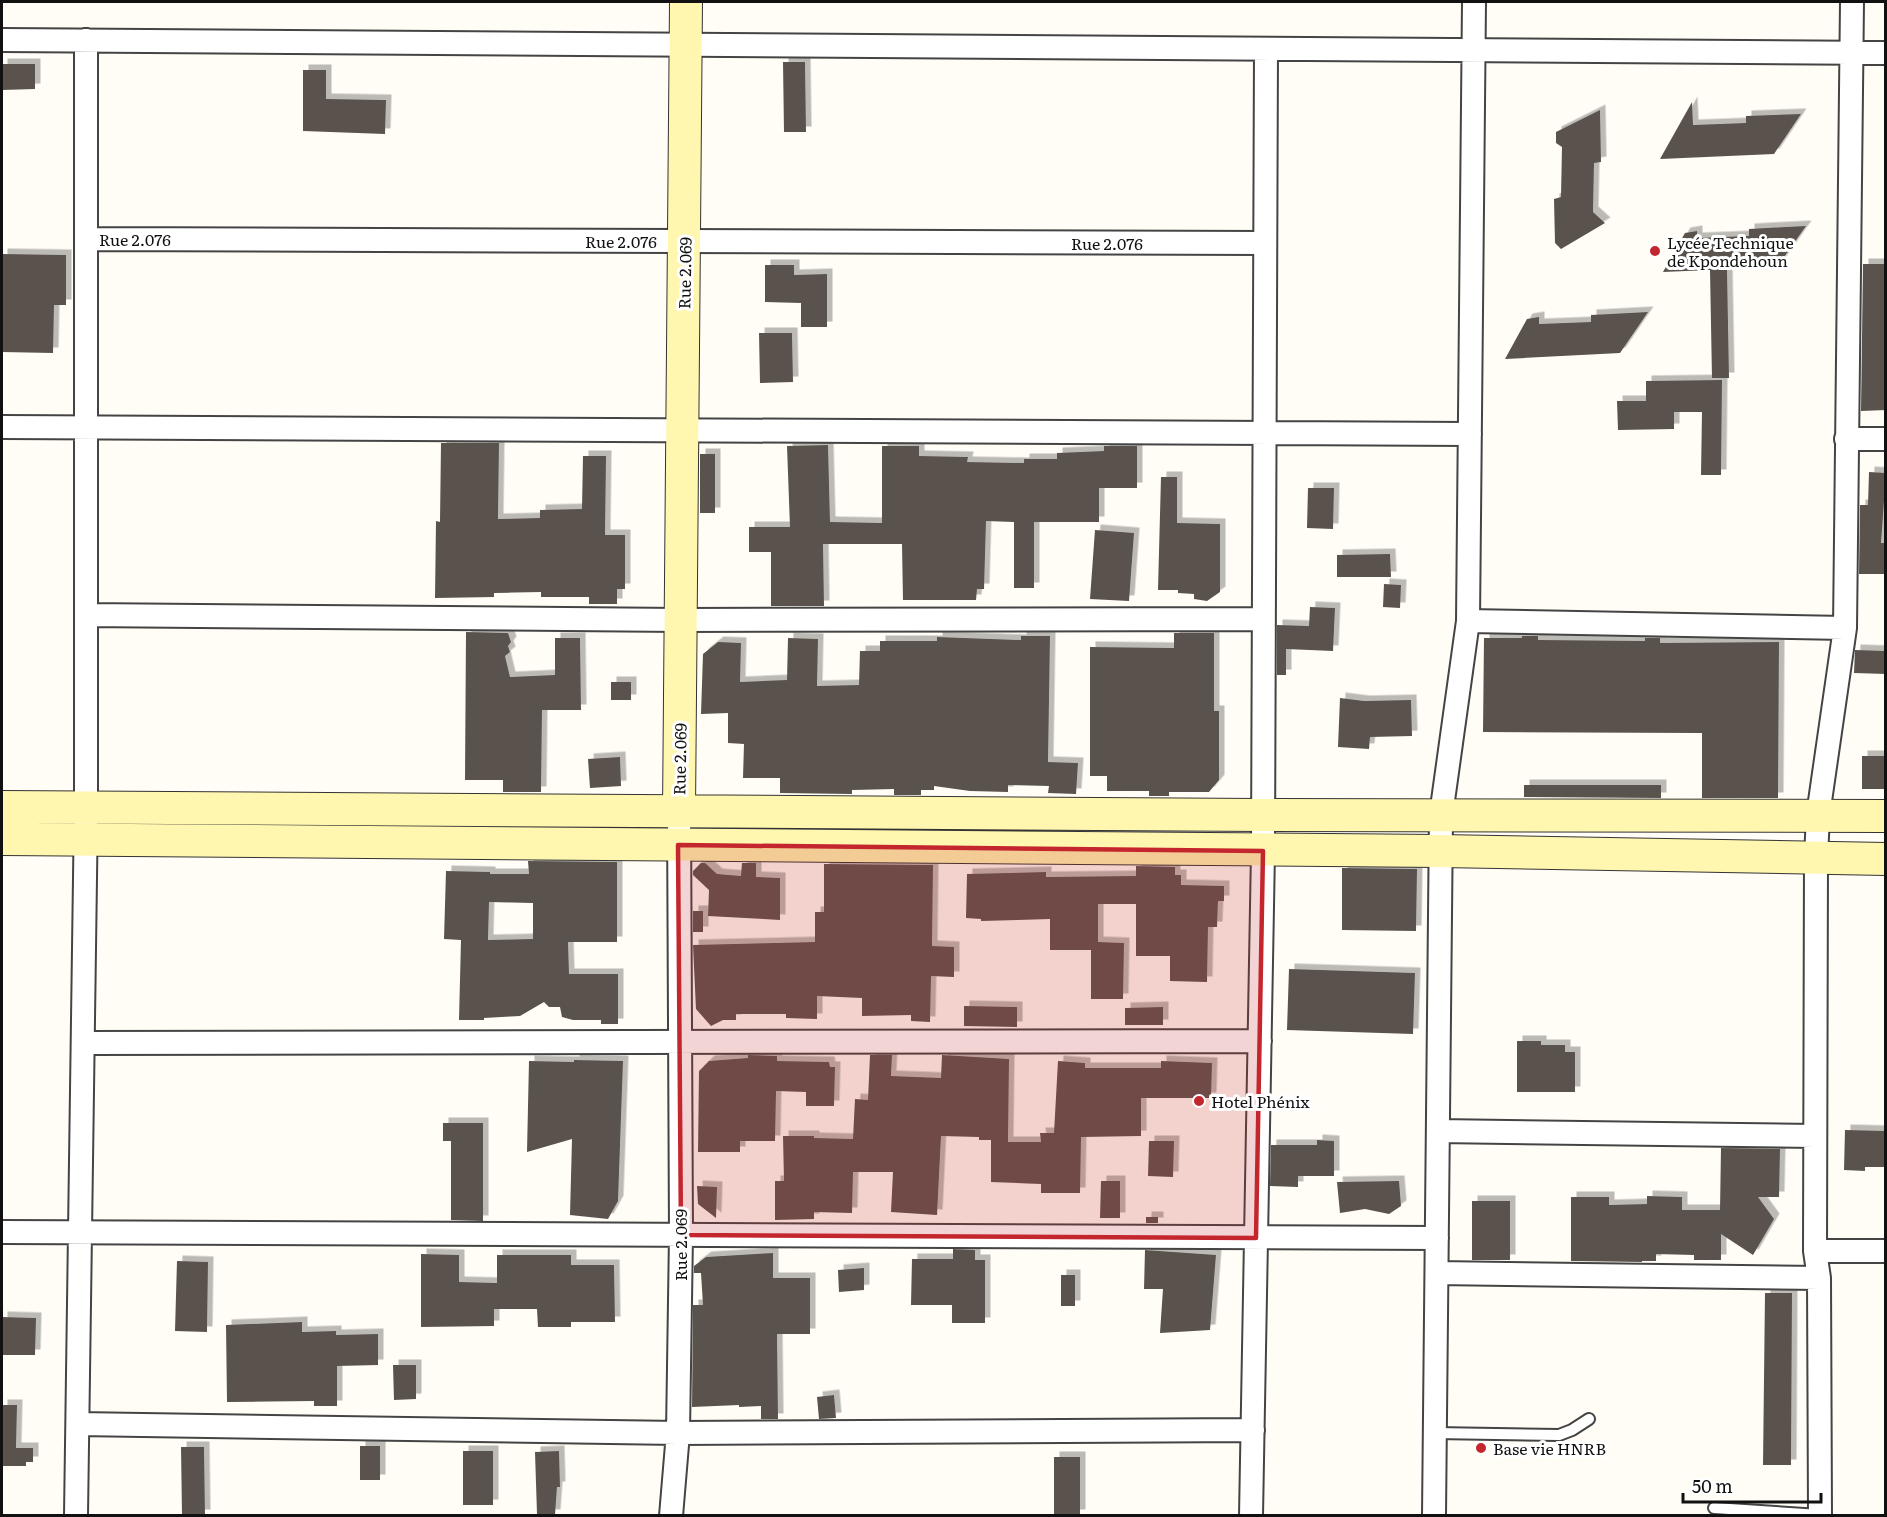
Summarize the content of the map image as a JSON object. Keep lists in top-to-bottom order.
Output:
{
  "streets": {
    "street": ["Rue 2.076", "Rue 2.069"]
  },
  "crossings": [
    ["Rue 2.076", "Rue 2.069"]
  ],
  "places": ["Lycée Technique de Kpondehoun", "Hotel Phénix", "Base vie HNRB"],
  "scale_bar": "50 m"
}
